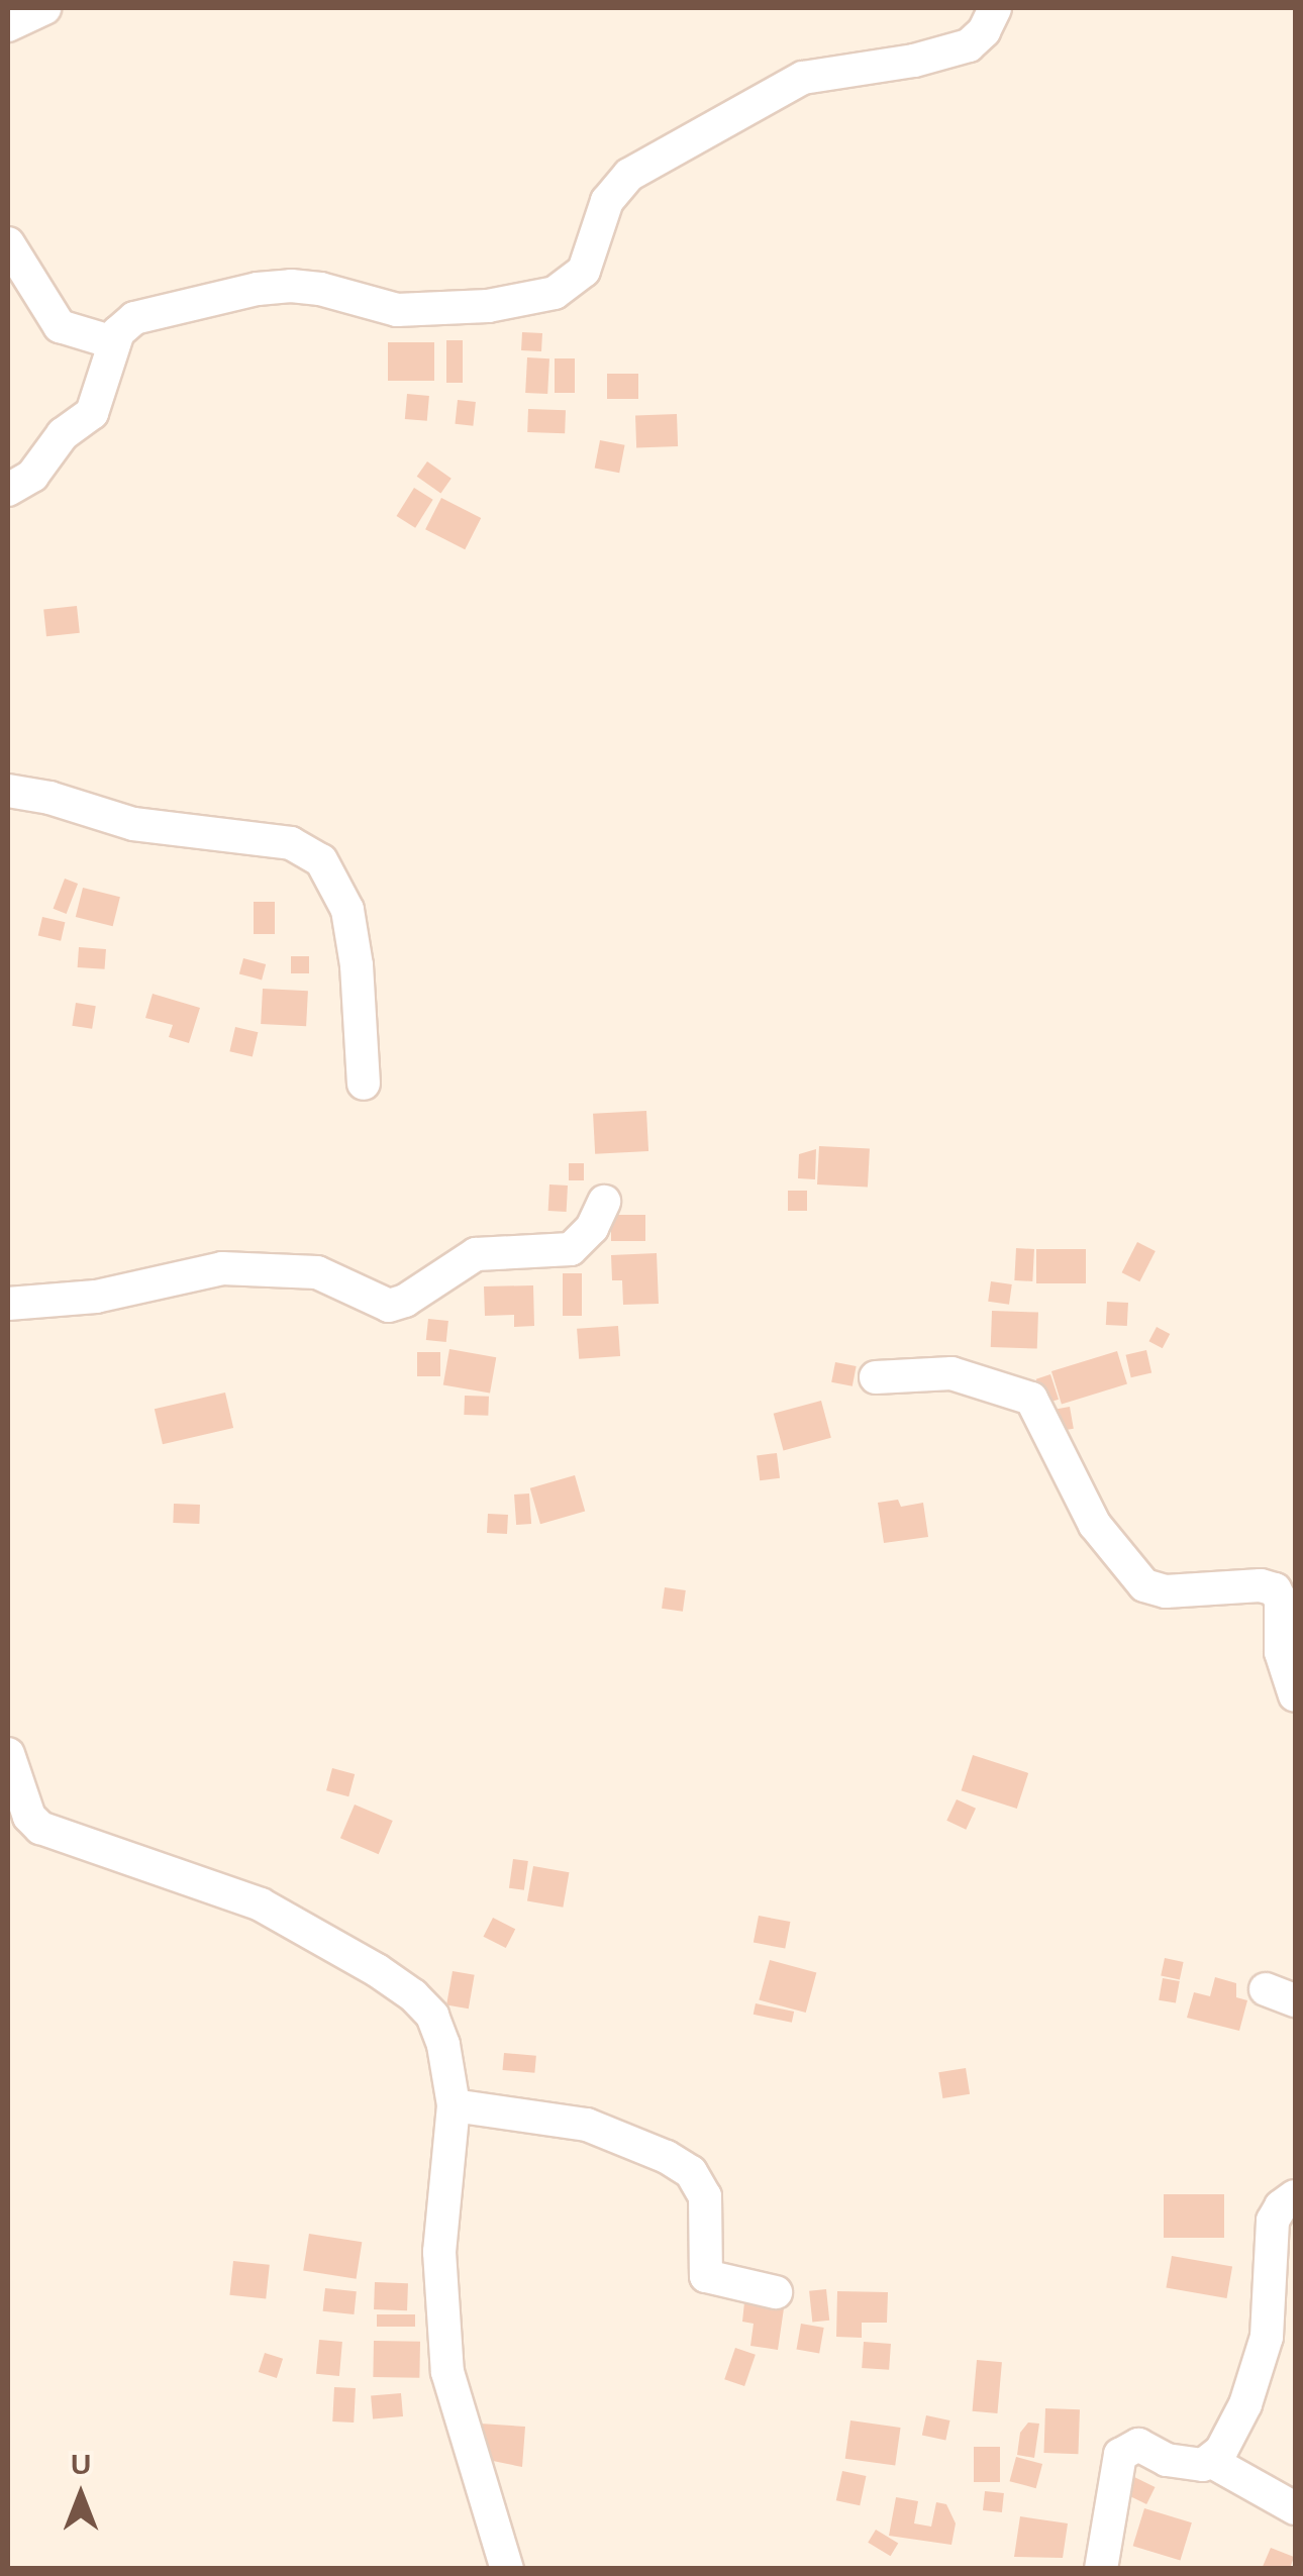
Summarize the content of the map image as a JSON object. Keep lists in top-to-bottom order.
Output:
{
  "north": "top"
}
